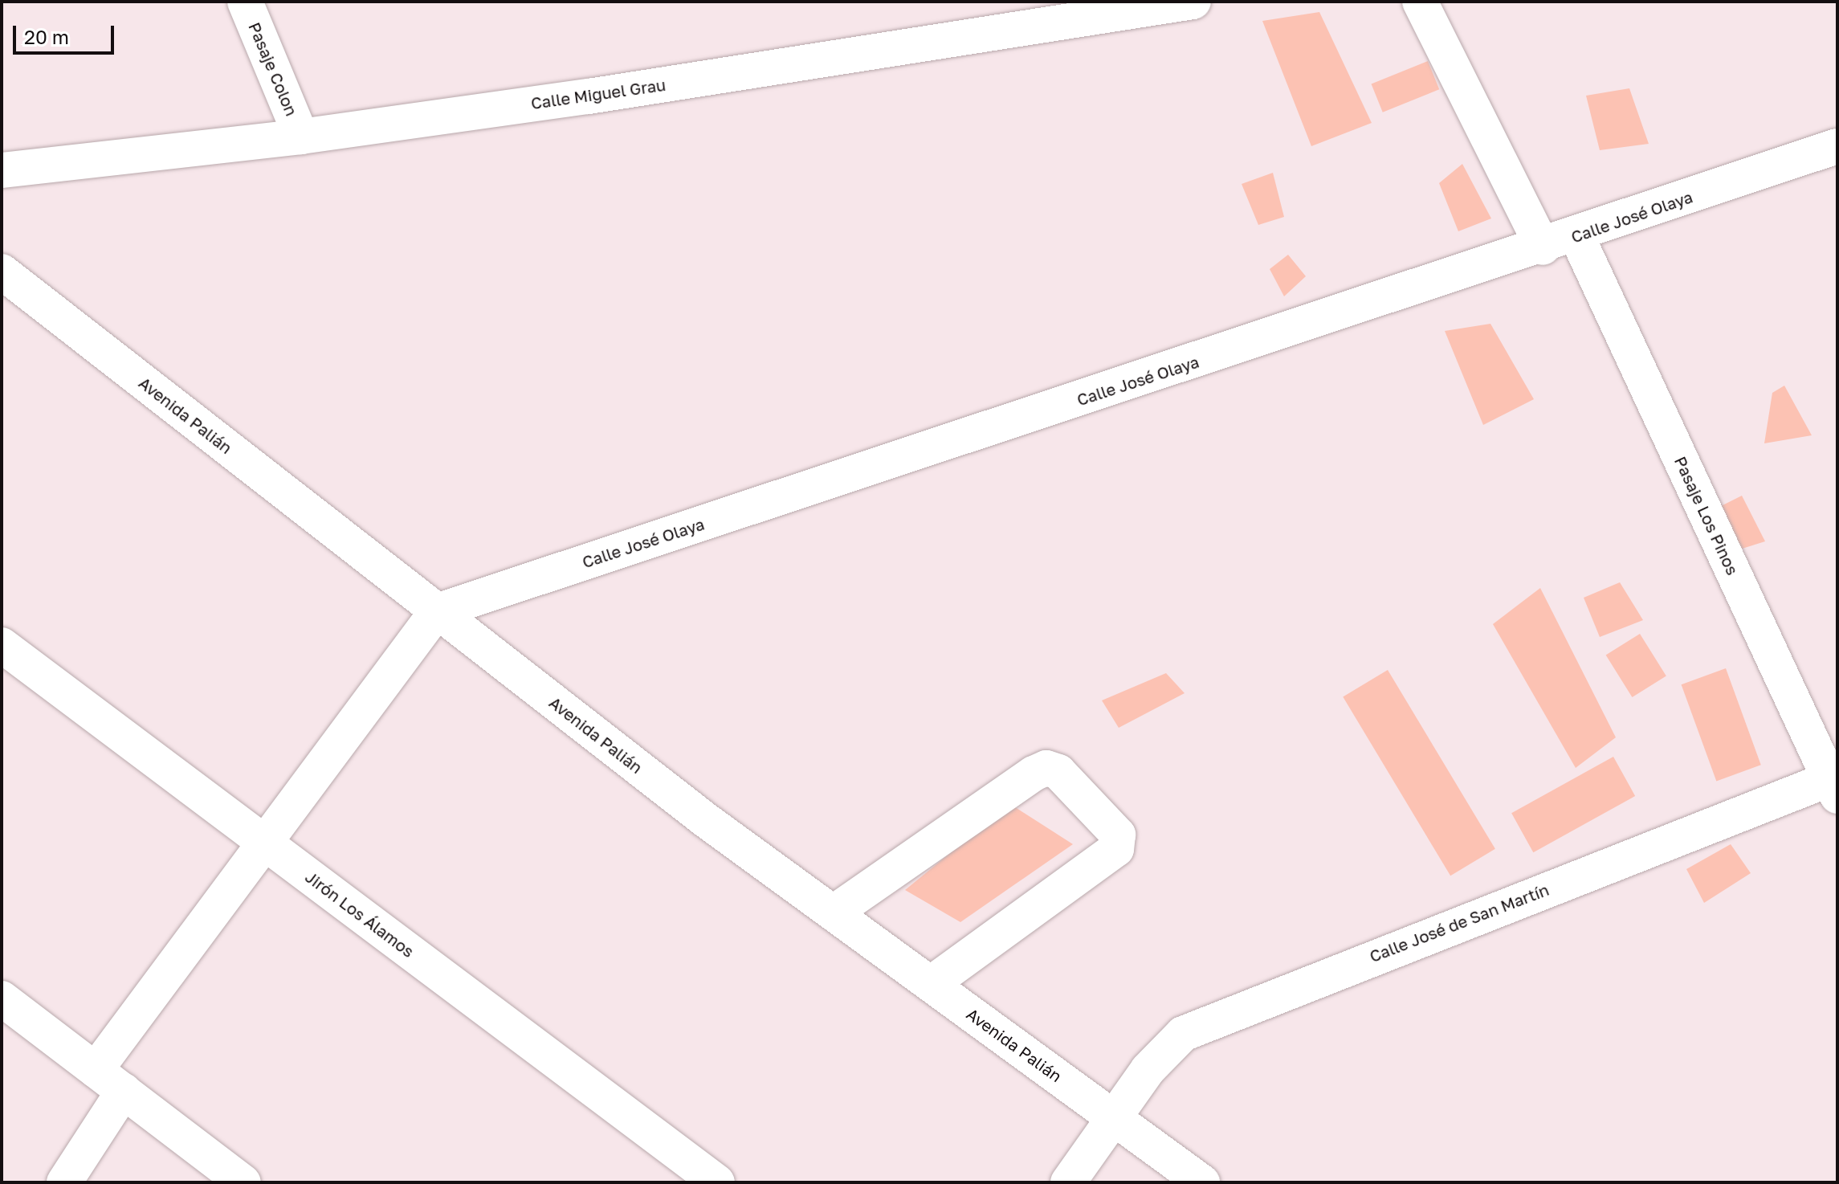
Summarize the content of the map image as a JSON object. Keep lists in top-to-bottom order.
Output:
{
  "streets": {
    "street": [
      "Pasaje Colon",
      "Calle Miguel Grau",
      "Calle José Olaya",
      "Avenida Palián",
      "Pasaje Los Pinos",
      "Jirón Los Álamos",
      "Calle José de San Martín"
    ]
  },
  "crossings": [
    ["Pasaje Colon", "Calle Miguel Grau"],
    ["Calle José Olaya", "Avenida Palián"],
    ["Calle José Olaya", "Pasaje Los Pinos"],
    ["Avenida Palián", "Calle José de San Martín"],
    ["Pasaje Los Pinos", "Calle José de San Martín"]
  ],
  "scale_bar": "20 m"
}
